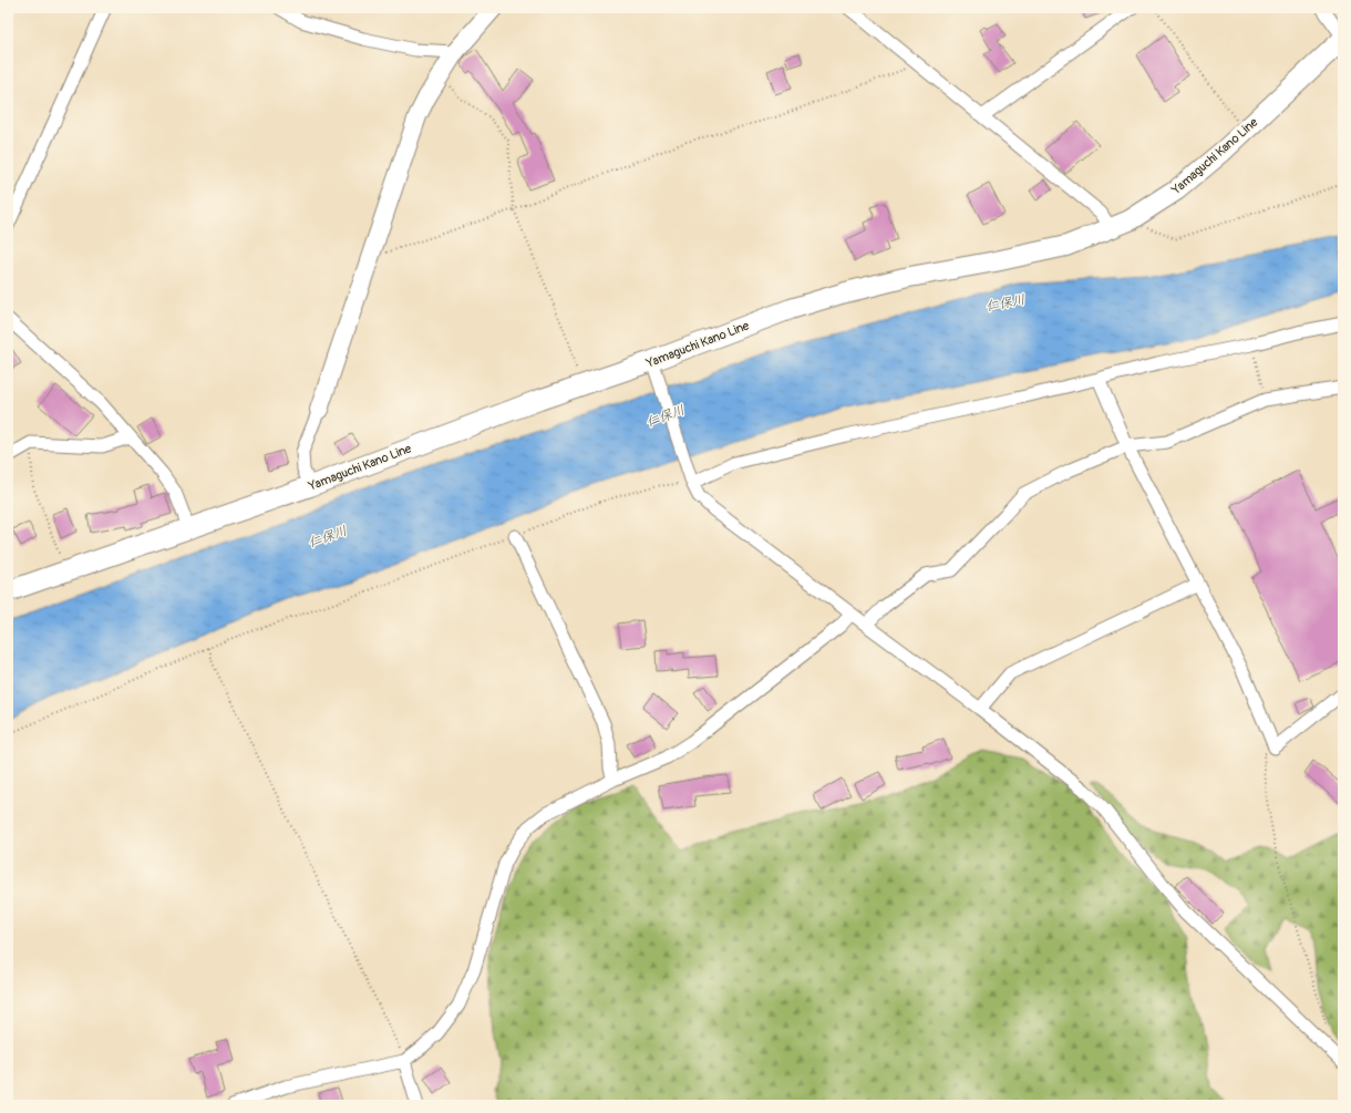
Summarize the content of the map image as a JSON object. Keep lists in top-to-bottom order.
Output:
{
  "streets": {
    "main road": ["Yamaguchi Kano Line"]
  },
  "water": ["仁保川"]
}
